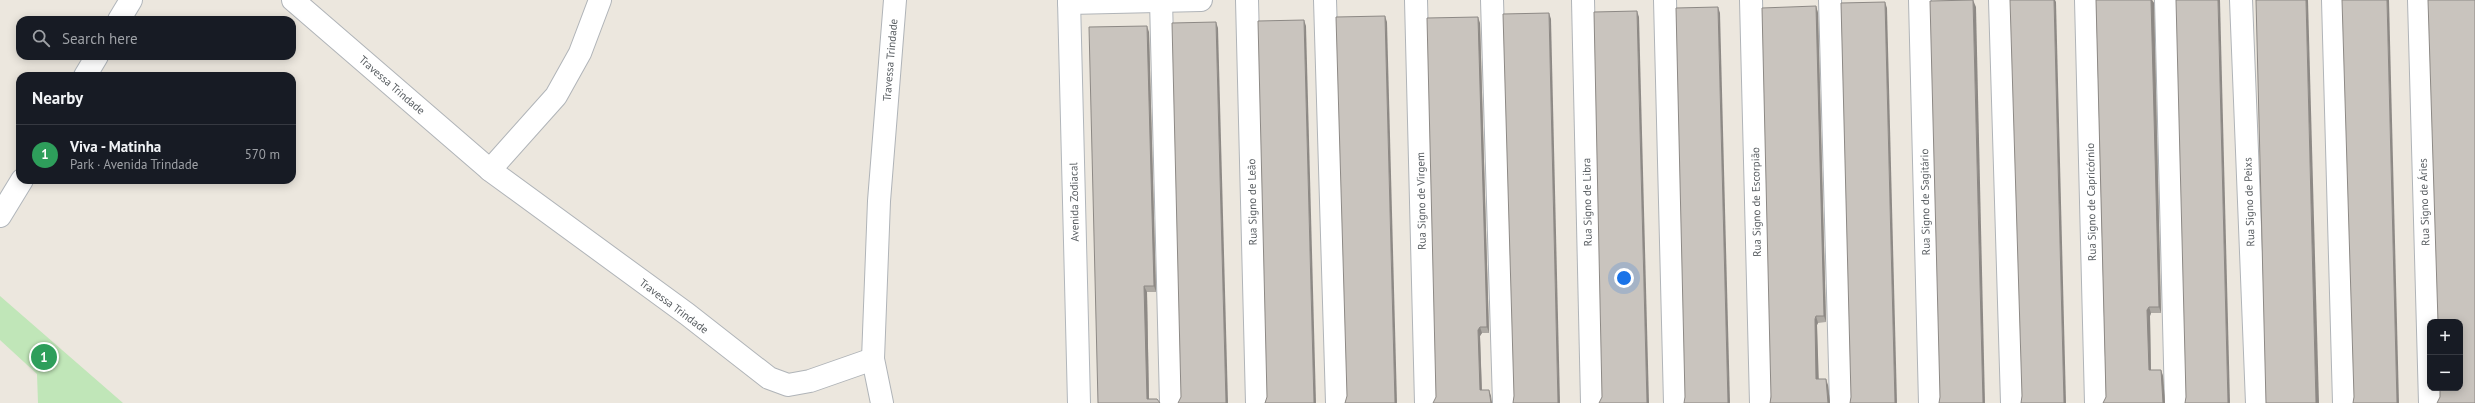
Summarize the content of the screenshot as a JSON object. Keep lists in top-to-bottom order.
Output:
{
  "streets": {
    "street": [
      "Travessa Trindade",
      "Rua Signo de Virgem",
      "Avenida Zodiacal",
      "Rua Signo de Leão",
      "Rua Signo de Libra",
      "Rua Signo de Escorpião",
      "Rua Signo de Sagitário",
      "Rua Signo de Capricórnio",
      "Rua Signo de Peixs",
      "Rua Signo de Áries"
    ]
  },
  "page": {
    "search": "Search here",
    "heading": "Nearby",
    "list": [
      {
        "mark": "1",
        "name": "Viva - Matinha",
        "note": "Park · Avenida Trindade",
        "value": "570 m"
      }
    ],
    "map_buttons": ["+", "−"],
    "pins": "1"
  }
}
